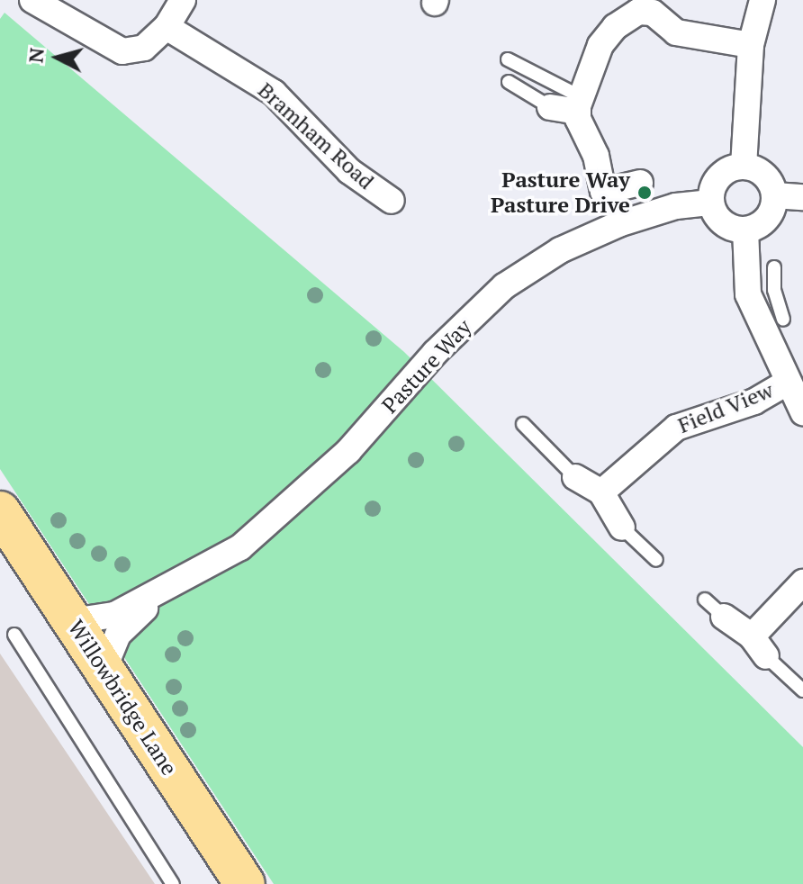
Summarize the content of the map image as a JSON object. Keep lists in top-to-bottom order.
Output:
{
  "streets": {
    "main road": ["Willowbridge Lane"],
    "street": ["Bramham Road", "Pasture Way", "Field View"]
  },
  "crossings": [
    ["Pasture Way", "Willowbridge Lane"]
  ],
  "places": ["Pasture Way Pasture Drive"],
  "north": "left"
}
